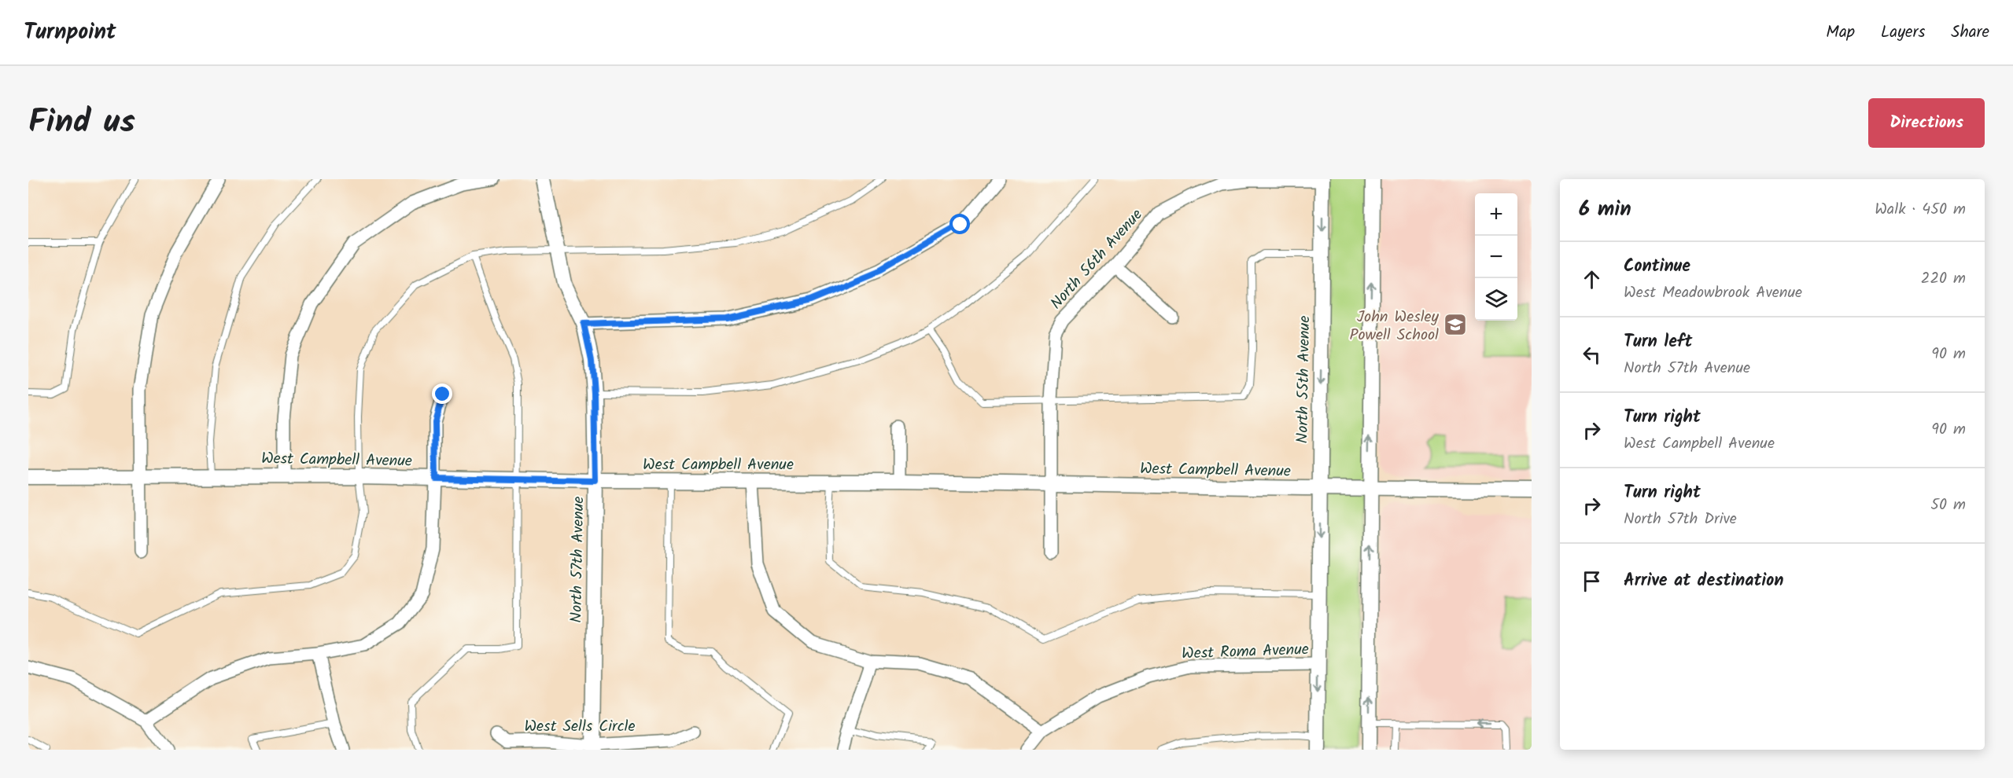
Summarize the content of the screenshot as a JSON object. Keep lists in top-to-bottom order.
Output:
{
  "streets": {
    "street": [
      "North 56th Avenue",
      "North 55th Avenue",
      "West Campbell Avenue",
      "North 57th Avenue",
      "West Roma Avenue",
      "West Sells Circle"
    ]
  },
  "crossings": [
    ["North 56th Avenue", "North 55th Avenue"],
    ["North 56th Avenue", "West Campbell Avenue"],
    ["North 55th Avenue", "West Campbell Avenue"],
    ["North 55th Avenue", "West Roma Avenue"],
    ["West Campbell Avenue", "North 57th Avenue"],
    ["North 57th Avenue", "West Sells Circle"]
  ],
  "places": {
    "school or university": ["John Wesley Powell School"]
  },
  "page": {
    "header": "Turnpoint",
    "nav": ["Map", "Layers", "Share"],
    "title": "Find us",
    "buttons": "Directions",
    "heading": ["6 min", "Walk · 450 m"],
    "map_buttons": ["+", "−"],
    "list": [
      ["Continue", "West Meadowbrook Avenue", "220 m"],
      ["Turn left", "North 57th Avenue", "90 m"],
      ["Turn right", "West Campbell Avenue", "90 m"],
      ["Turn right", "North 57th Drive", "50 m"],
      "Arrive at destination"
    ]
  }
}
